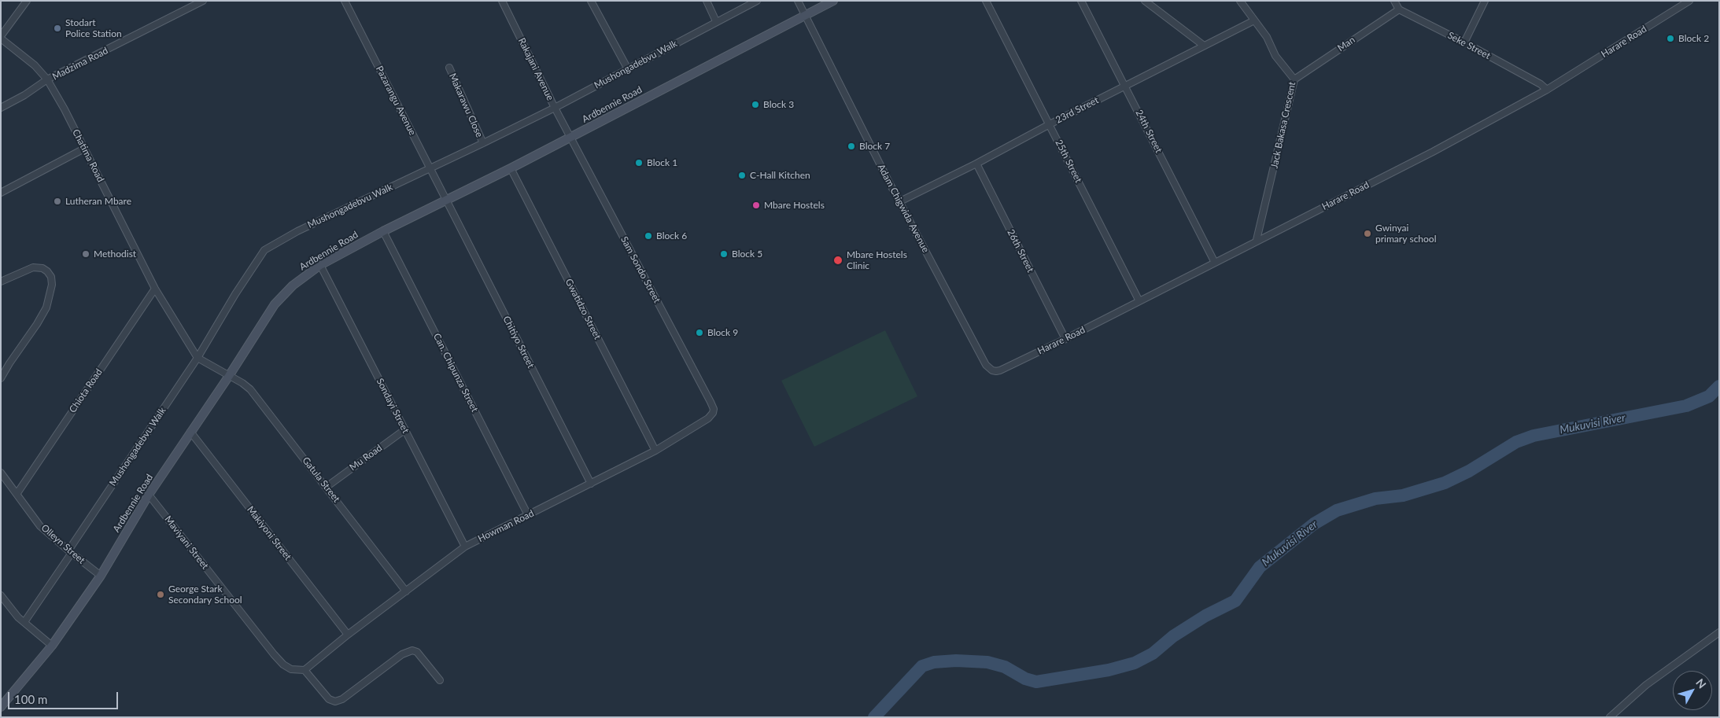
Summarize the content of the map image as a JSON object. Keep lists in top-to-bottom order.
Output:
{
  "streets": {
    "main road": ["Ardbennie Road"],
    "street": [
      "Harare Road",
      "Man",
      "Seke Street",
      "Madzima Road",
      "Mushongadebvu Walk",
      "Rakajani Avenue",
      "Pazarangu Avenue",
      "Makarawu Close",
      "23rd Street",
      "Jack Bakasa Crescent",
      "24th Street",
      "Chatima Road",
      "25th Street",
      "Adam Chigwida Avenue",
      "26th Street",
      "Sam Sondo Street",
      "Gwatidzo Street",
      "Chitiyo Street",
      "Can. Chipunza Street",
      "Chiota Road",
      "Sondayi Street",
      "Mu Road",
      "Gatula Street",
      "Howman Road",
      "Makiyoni Street",
      "Maviyani Street",
      "Olleyn Street"
    ]
  },
  "crossings": [
    ["Harare Road", "Seke Street"],
    ["Harare Road", "Jack Bakasa Crescent"],
    ["Harare Road", "24th Street"],
    ["Harare Road", "25th Street"],
    ["Harare Road", "Adam Chigwida Avenue"],
    ["Harare Road", "26th Street"],
    ["Man", "Seke Street"],
    ["Man", "Jack Bakasa Crescent"],
    ["Madzima Road", "Chatima Road"],
    ["Mushongadebvu Walk", "Rakajani Avenue"],
    ["Mushongadebvu Walk", "Pazarangu Avenue"],
    ["Mushongadebvu Walk", "Makarawu Close"],
    ["Mushongadebvu Walk", "Chatima Road"],
    ["Mushongadebvu Walk", "Olleyn Street"],
    ["Rakajani Avenue", "Ardbennie Road"],
    ["Rakajani Avenue", "Sam Sondo Street"],
    ["Pazarangu Avenue", "Ardbennie Road"],
    ["Pazarangu Avenue", "Chitiyo Street"],
    ["Ardbennie Road", "Chatima Road"],
    ["Ardbennie Road", "Adam Chigwida Avenue"],
    ["Ardbennie Road", "Sam Sondo Street"],
    ["Ardbennie Road", "Gwatidzo Street"],
    ["Ardbennie Road", "Chitiyo Street"],
    ["Ardbennie Road", "Can. Chipunza Street"],
    ["Ardbennie Road", "Sondayi Street"],
    ["Ardbennie Road", "Gatula Street"],
    ["Ardbennie Road", "Makiyoni Street"],
    ["Ardbennie Road", "Maviyani Street"],
    ["Ardbennie Road", "Olleyn Street"],
    ["23rd Street", "Jack Bakasa Crescent"],
    ["23rd Street", "24th Street"],
    ["23rd Street", "25th Street"],
    ["23rd Street", "Adam Chigwida Avenue"],
    ["23rd Street", "26th Street"],
    ["Chatima Road", "Chiota Road"],
    ["Chatima Road", "Gatula Street"],
    ["Sam Sondo Street", "Howman Road"],
    ["Gwatidzo Street", "Howman Road"],
    ["Chitiyo Street", "Howman Road"],
    ["Can. Chipunza Street", "Howman Road"],
    ["Chiota Road", "Olleyn Street"],
    ["Sondayi Street", "Mu Road"],
    ["Sondayi Street", "Howman Road"],
    ["Mu Road", "Gatula Street"],
    ["Gatula Street", "Howman Road"],
    ["Howman Road", "Makiyoni Street"],
    ["Howman Road", "Maviyani Street"]
  ],
  "water": ["Mukuvisi River"],
  "places": [
    "Stodart Police Station",
    "Block 2",
    "Block 3",
    "Block 7",
    "Block 1",
    "C-Hall Kitchen",
    "Lutheran Mbare",
    "Mbare Hostels",
    "Gwinyai primary school",
    "Block 6",
    "Methodist",
    "Block 5",
    "Mbare Hostels Clinic",
    "Block 9",
    "George Stark Secondary School"
  ],
  "scale_bar": "100 m",
  "north": "top right"
}
